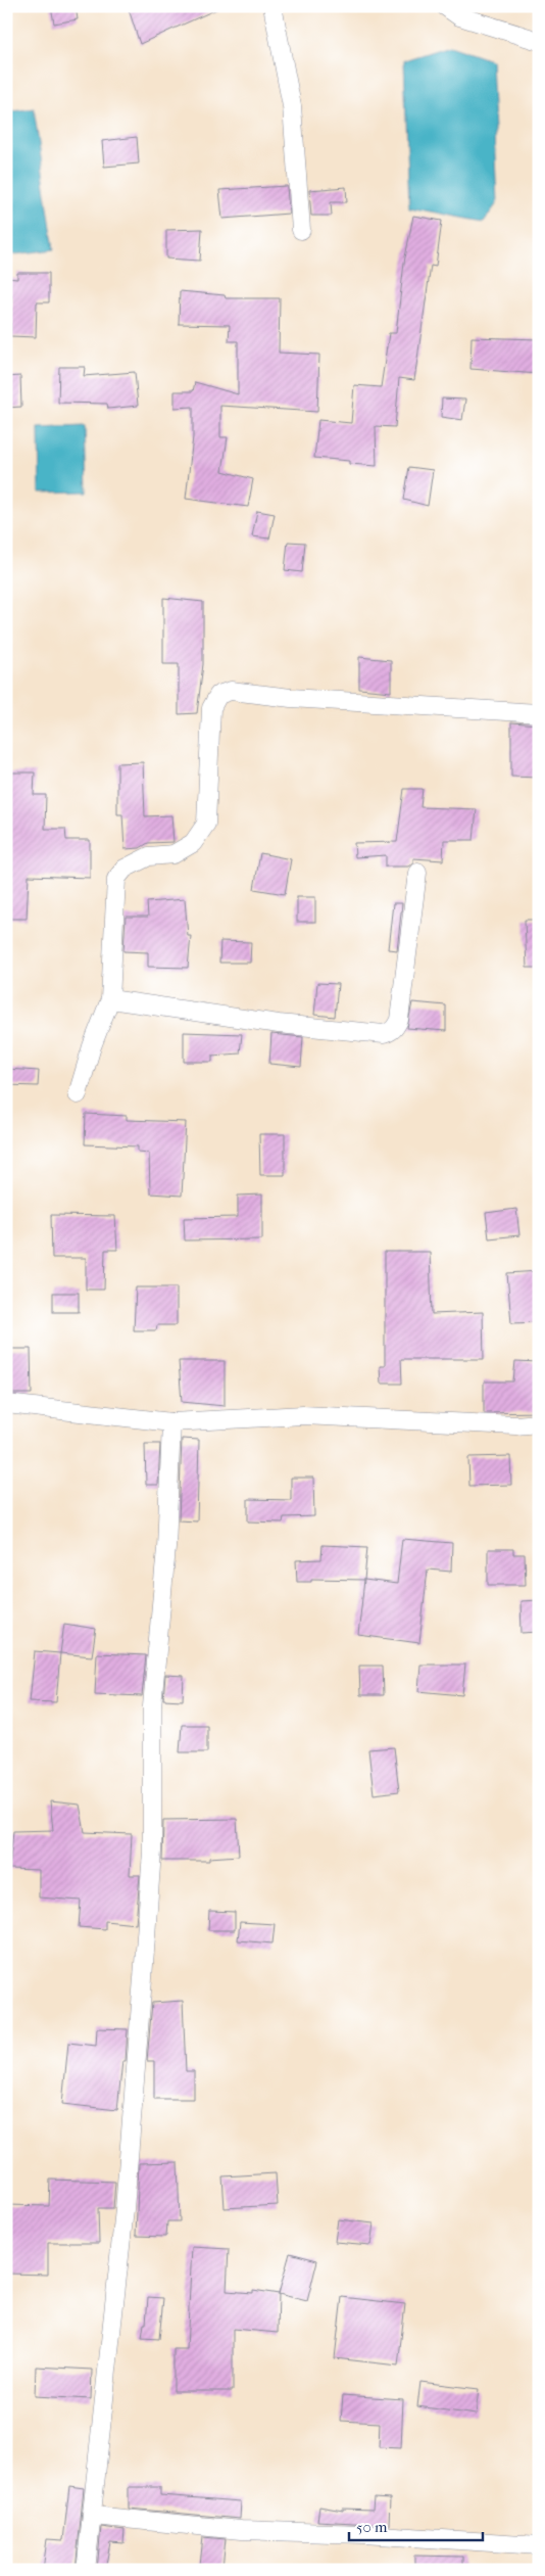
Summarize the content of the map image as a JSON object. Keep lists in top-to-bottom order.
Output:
{
  "scale_bar": "50 m"
}
